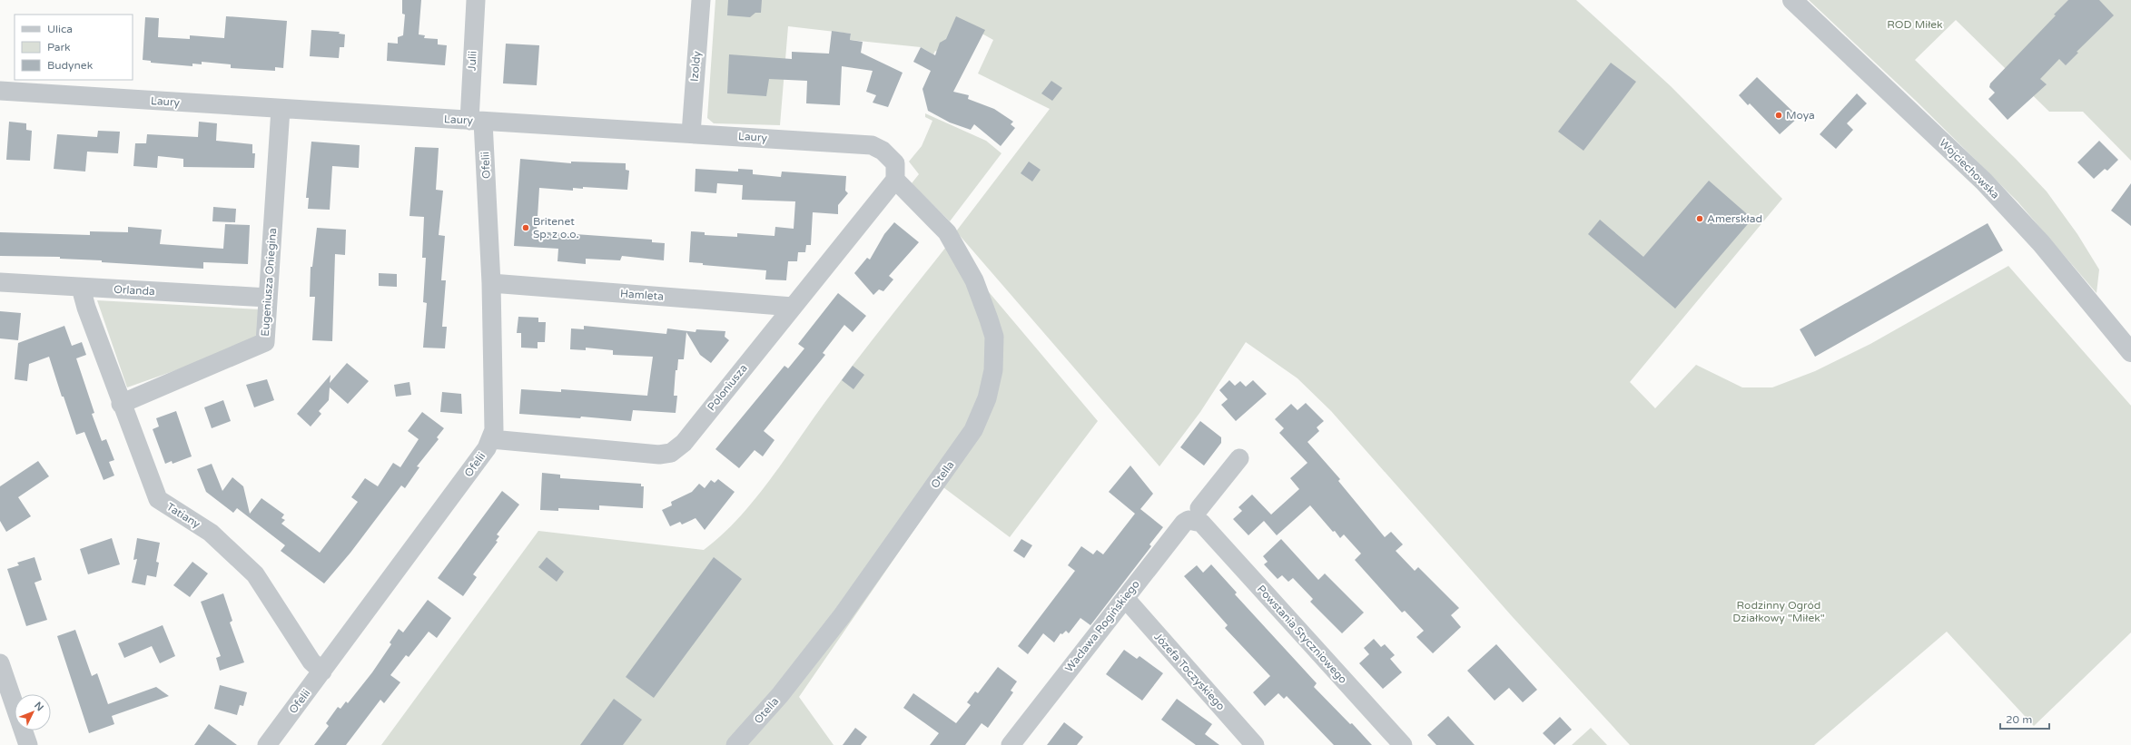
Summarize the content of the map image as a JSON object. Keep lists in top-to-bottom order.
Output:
{
  "streets": {
    "street": [
      "Julii",
      "Izoldy",
      "Laury",
      "Ofelii",
      "Wojciechowska",
      "Eugeniusza Oniegina",
      "Orlanda",
      "Hamleta",
      "Poloniusza",
      "Otella",
      "Tatiany",
      "Wacława Rogińskiego",
      "Powstania Styczniowego",
      "Józefa Toczyskiego"
    ]
  },
  "crossings": [
    ["Julii", "Laury"],
    ["Julii", "Ofelii"],
    ["Izoldy", "Laury"],
    ["Laury", "Ofelii"],
    ["Laury", "Eugeniusza Oniegina"],
    ["Laury", "Poloniusza"],
    ["Laury", "Otella"],
    ["Ofelii", "Hamleta"],
    ["Ofelii", "Poloniusza"],
    ["Ofelii", "Tatiany"],
    ["Eugeniusza Oniegina", "Orlanda"],
    ["Eugeniusza Oniegina", "Tatiany"],
    ["Orlanda", "Tatiany"],
    ["Hamleta", "Poloniusza"],
    ["Poloniusza", "Otella"],
    ["Wacława Rogińskiego", "Powstania Styczniowego"],
    ["Wacława Rogińskiego", "Józefa Toczyskiego"]
  ],
  "parks": ["ROD Miłek", "Rodzinny Ogród Działkowy \"Miłek\""],
  "places": ["Moya", "Amerskład", "Britenet Sp. z o.o."],
  "legend": ["Ulica", "Park", "Budynek"],
  "scale_bar": "20 m",
  "north": "top right"
}
